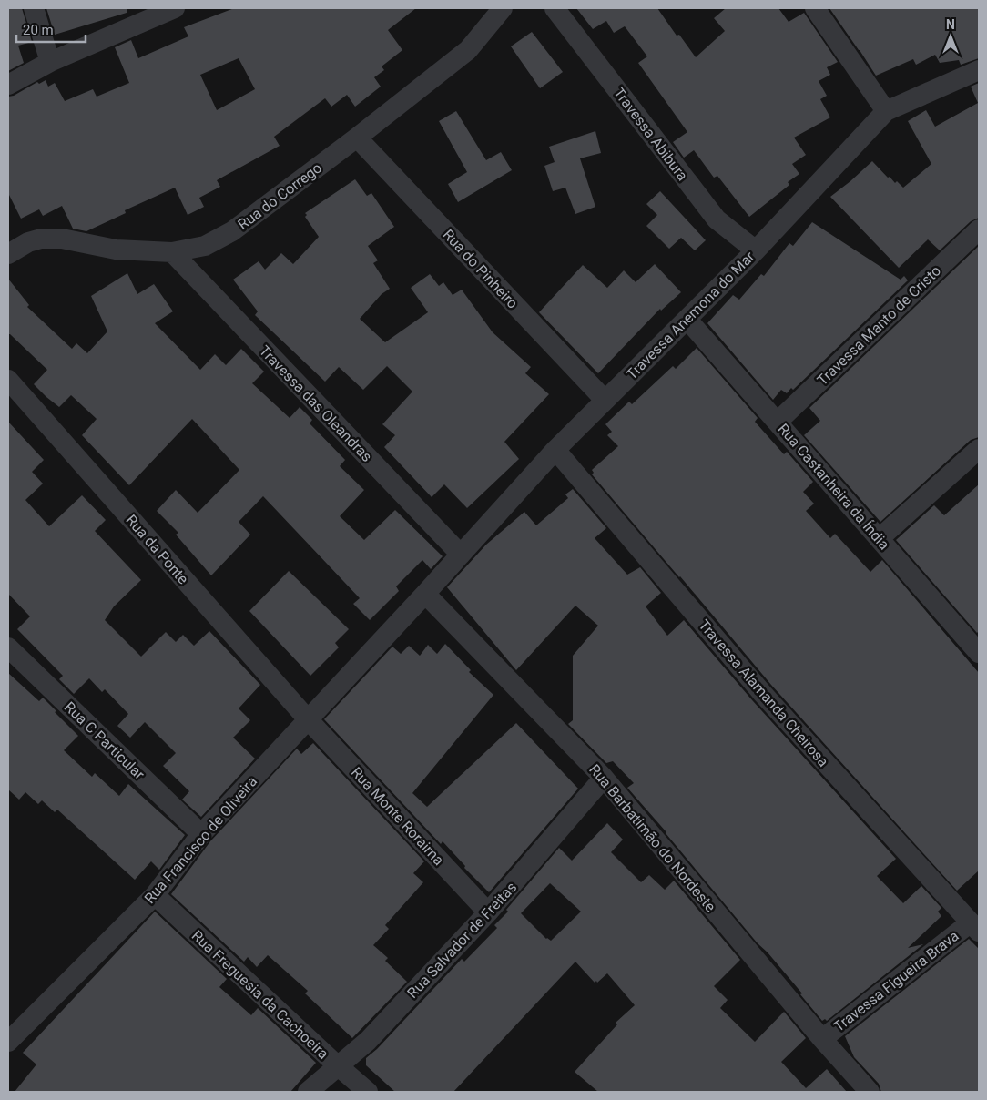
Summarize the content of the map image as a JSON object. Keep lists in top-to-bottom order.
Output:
{
  "streets": {
    "street": [
      "Travessa Abibura",
      "Rua do Corrego",
      "Rua do Pinheiro",
      "Travessa Anemona do Mar",
      "Travessa Manto de Cristo",
      "Travessa das Oleandras",
      "Rua Castanheira da Índia",
      "Rua da Ponte",
      "Travessa Alamanda Cheirosa",
      "Rua C Particular",
      "Rua Monte Roraima",
      "Rua Barbatimão do Nordeste",
      "Rua Francisco de Oliveira",
      "Rua Salvador de Freitas",
      "Travessa Figueira Brava",
      "Rua Freguesia da Cachoeira"
    ]
  },
  "crossings": [
    ["Travessa Abibura", "Travessa Anemona do Mar"],
    ["Rua do Corrego", "Rua do Pinheiro"],
    ["Rua do Corrego", "Travessa das Oleandras"],
    ["Rua do Pinheiro", "Travessa Anemona do Mar"],
    ["Travessa Anemona do Mar", "Travessa das Oleandras"],
    ["Travessa Anemona do Mar", "Rua Castanheira da Índia"],
    ["Travessa Anemona do Mar", "Travessa Alamanda Cheirosa"],
    ["Travessa Anemona do Mar", "Rua Barbatimão do Nordeste"],
    ["Travessa Anemona do Mar", "Rua Francisco de Oliveira"],
    ["Travessa Manto de Cristo", "Rua Castanheira da Índia"],
    ["Rua da Ponte", "Rua Monte Roraima"],
    ["Rua da Ponte", "Rua Francisco de Oliveira"],
    ["Travessa Alamanda Cheirosa", "Travessa Figueira Brava"],
    ["Rua C Particular", "Rua Francisco de Oliveira"],
    ["Rua Monte Roraima", "Rua Francisco de Oliveira"],
    ["Rua Monte Roraima", "Rua Salvador de Freitas"],
    ["Rua Barbatimão do Nordeste", "Rua Francisco de Oliveira"],
    ["Rua Barbatimão do Nordeste", "Rua Salvador de Freitas"],
    ["Rua Barbatimão do Nordeste", "Travessa Figueira Brava"],
    ["Rua Francisco de Oliveira", "Rua Freguesia da Cachoeira"],
    ["Rua Salvador de Freitas", "Rua Freguesia da Cachoeira"]
  ],
  "scale_bar": "20 m",
  "north": "top"
}
